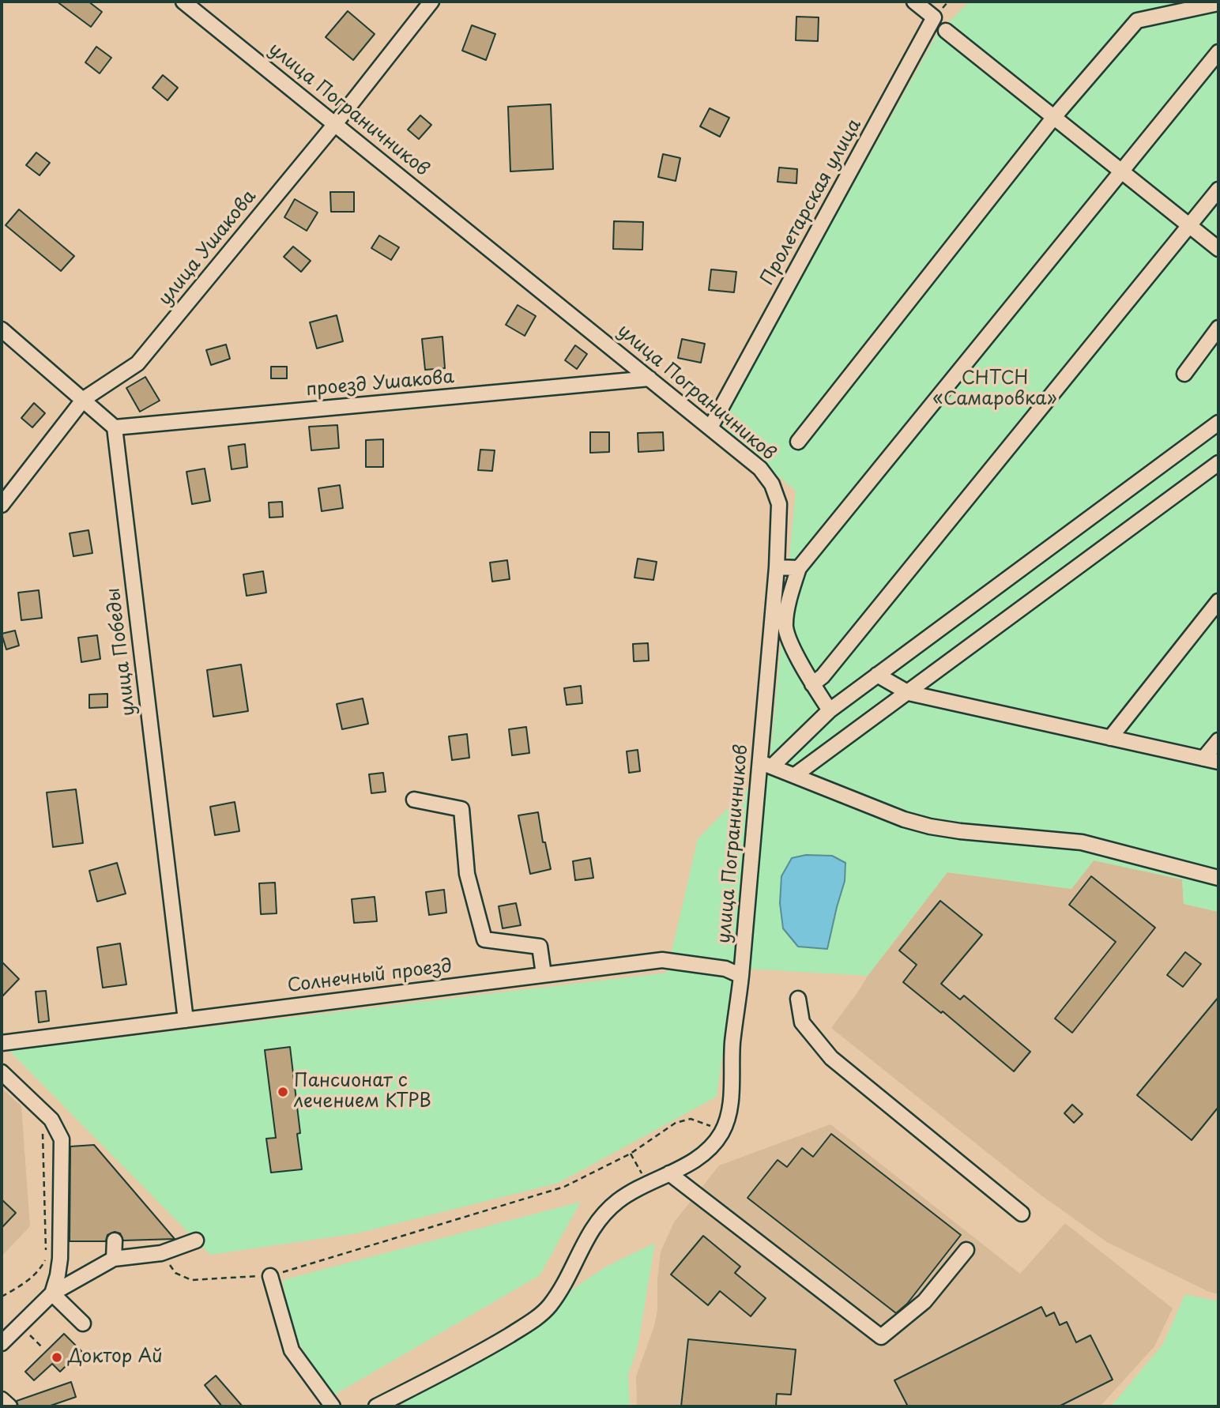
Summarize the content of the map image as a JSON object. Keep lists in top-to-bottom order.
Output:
{
  "streets": {
    "street": [
      "улица Пограничников",
      "Пролетарская улица",
      "улица Ушакова",
      "проезд Ушакова",
      "улица Победы",
      "Солнечный проезд"
    ]
  },
  "crossings": [
    ["улица Пограничников", "Пролетарская улица"],
    ["улица Пограничников", "улица Ушакова"],
    ["улица Пограничников", "проезд Ушакова"],
    ["улица Пограничников", "Солнечный проезд"],
    ["проезд Ушакова", "улица Победы"],
    ["улица Победы", "Солнечный проезд"]
  ],
  "parks": ["СНТСН «Самаровка»"],
  "places": ["Пансионат с лечением КТРВ", "Доктор Ай"]
}
